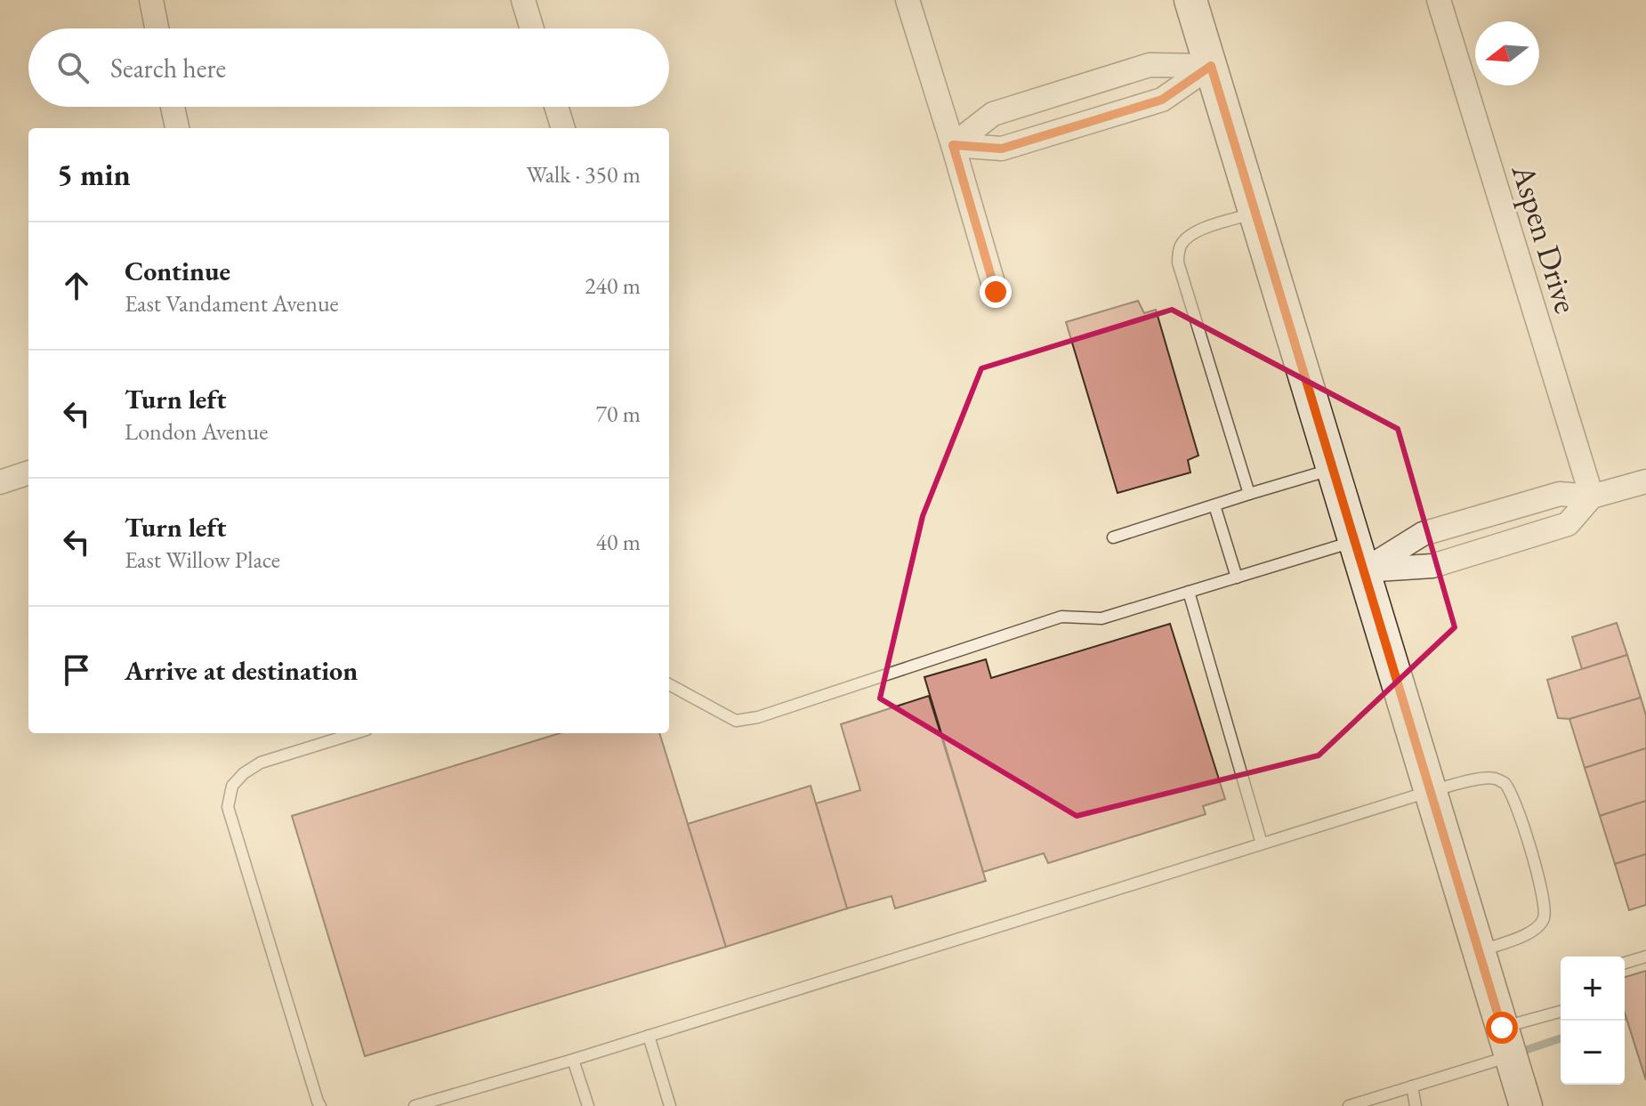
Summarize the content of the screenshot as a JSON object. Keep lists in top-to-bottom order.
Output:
{
  "streets": {
    "street": ["Aspen Drive"]
  },
  "north": "left",
  "page": {
    "search": "Search here",
    "heading": ["5 min", "Walk · 350 m"],
    "list": [
      ["Continue", "East Vandament Avenue", "240 m"],
      ["Turn left", "London Avenue", "70 m"],
      ["Turn left", "East Willow Place", "40 m"],
      "Arrive at destination"
    ],
    "map_buttons": ["+", "−"]
  }
}
